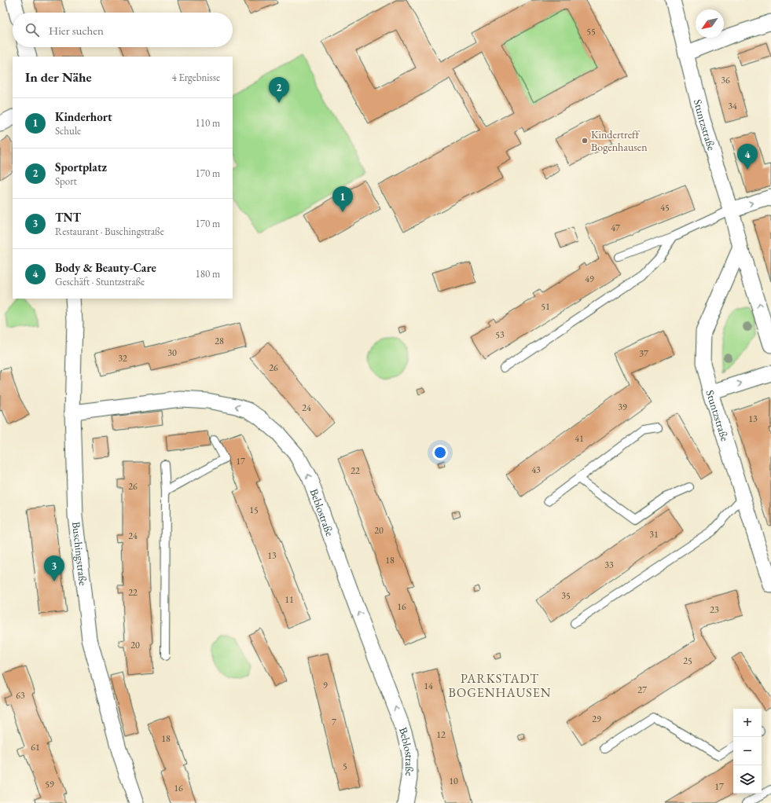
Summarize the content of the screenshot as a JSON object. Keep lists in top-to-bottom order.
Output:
{
  "streets": {
    "street": ["Stuntzstraße", "Beblostraße", "Buschingstraße"]
  },
  "crossings": [
    ["Beblostraße", "Buschingstraße"]
  ],
  "one_way": ["Beblostraße"],
  "districts": ["PARKSTADT BOGENHAUSEN"],
  "places": ["Kindertreff Bogenhausen"],
  "house_numbers": [
    "55",
    "36",
    "34",
    "45",
    "47",
    "49",
    "51",
    "53",
    "28",
    "30",
    "37",
    "32",
    "26",
    "39",
    "24",
    "13",
    "41",
    "17",
    "43",
    "22",
    "26",
    "15",
    "20",
    "31",
    "24",
    "13",
    "18",
    "33",
    "22",
    "35",
    "11",
    "16",
    "23",
    "20",
    "25",
    "9",
    "14",
    "27",
    "63",
    "29",
    "7",
    "12",
    "18",
    "61",
    "5",
    "10",
    "59",
    "17",
    "16"
  ],
  "north": "bottom left",
  "page": {
    "search": "Hier suchen",
    "heading": ["In der Nähe", "4 Ergebnisse"],
    "pins": [
      "2",
      "4",
      "1",
      "3"
    ],
    "list": [
      {
        "mark": "1",
        "name": "Kinderhort",
        "note": "Schule",
        "value": "110 m"
      },
      {
        "mark": "2",
        "name": "Sportplatz",
        "note": "Sport",
        "value": "170 m"
      },
      {
        "mark": "3",
        "name": "TNT",
        "note": "Restaurant · Buschingstraße",
        "value": "170 m"
      },
      {
        "mark": "4",
        "name": "Body & Beauty-Care",
        "note": "Geschäft · Stuntzstraße",
        "value": "180 m"
      }
    ],
    "map_buttons": ["+", "−"]
  }
}
